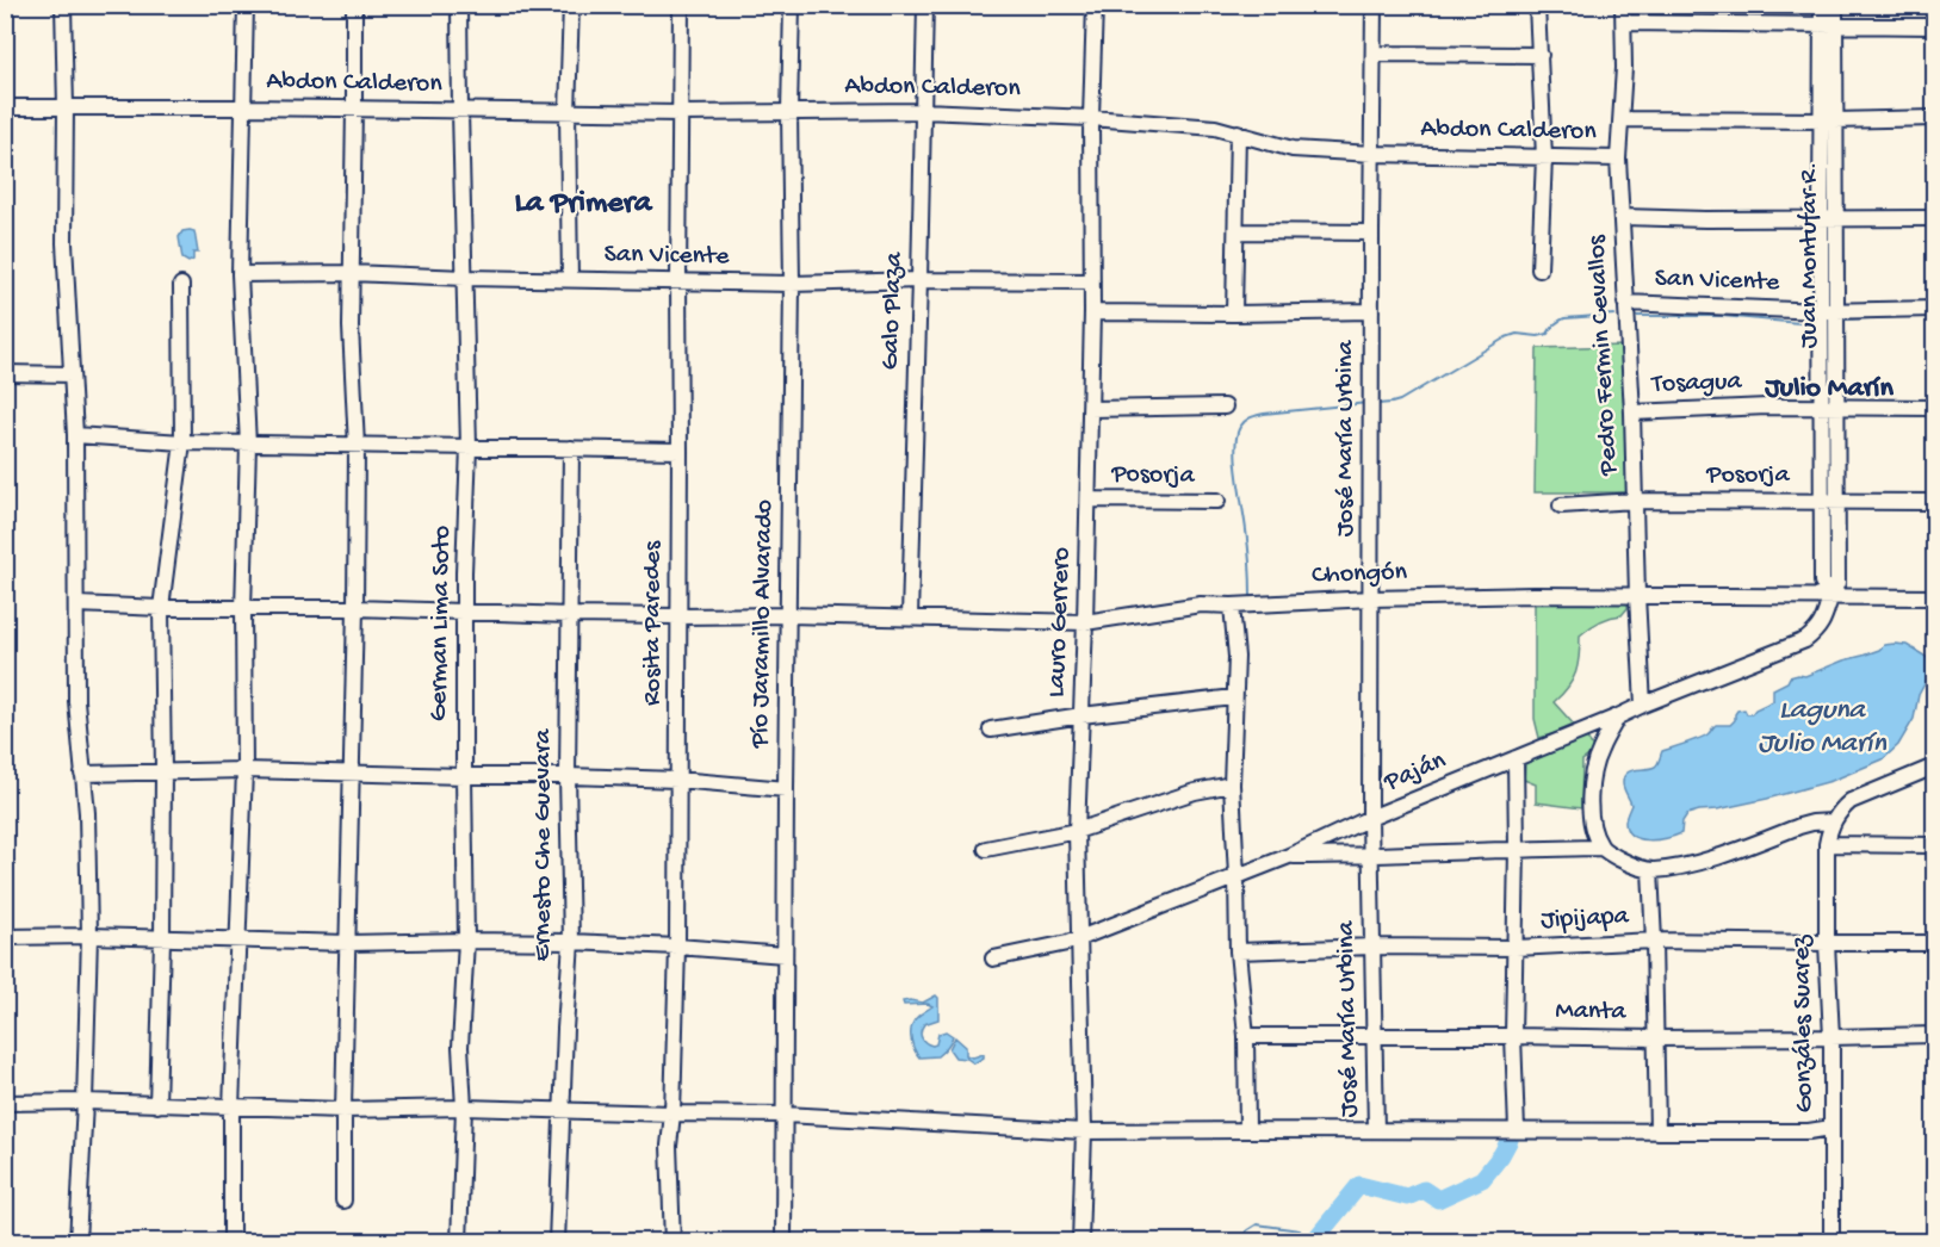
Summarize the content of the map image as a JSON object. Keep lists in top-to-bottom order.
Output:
{
  "streets": {
    "street": [
      "Abdon Calderon",
      "Juan Montufar R.",
      "San Vicente",
      "Galo Plaza",
      "Pedro Fermin Cevallos",
      "Tosagua",
      "José María Urbina",
      "Posorja",
      "Chongón",
      "Lauro Gerrero",
      "German Lima Soto",
      "Rosita Paredes",
      "Pío Jaramillo Alvarado",
      "Paján",
      "Ernesto Che Guevara",
      "Jipijapa",
      "Manta",
      "Gonzáles Suarez"
    ]
  },
  "crossings": [
    ["Abdon Calderon", "Juan Montufar R."],
    ["Abdon Calderon", "Galo Plaza"],
    ["Abdon Calderon", "Pedro Fermin Cevallos"],
    ["Abdon Calderon", "José María Urbina"],
    ["Abdon Calderon", "Lauro Gerrero"],
    ["Abdon Calderon", "German Lima Soto"],
    ["Abdon Calderon", "Rosita Paredes"],
    ["Abdon Calderon", "Pío Jaramillo Alvarado"],
    ["Juan Montufar R.", "San Vicente"],
    ["Juan Montufar R.", "Tosagua"],
    ["Juan Montufar R.", "Posorja"],
    ["Juan Montufar R.", "Chongón"],
    ["Juan Montufar R.", "Paján"],
    ["San Vicente", "Galo Plaza"],
    ["San Vicente", "Pedro Fermin Cevallos"],
    ["San Vicente", "Lauro Gerrero"],
    ["San Vicente", "German Lima Soto"],
    ["San Vicente", "Rosita Paredes"],
    ["San Vicente", "Pío Jaramillo Alvarado"],
    ["Galo Plaza", "Chongón"],
    ["Pedro Fermin Cevallos", "Tosagua"],
    ["Pedro Fermin Cevallos", "Posorja"],
    ["Pedro Fermin Cevallos", "Chongón"],
    ["Pedro Fermin Cevallos", "Paján"],
    ["José María Urbina", "Chongón"],
    ["José María Urbina", "Paján"],
    ["José María Urbina", "Jipijapa"],
    ["José María Urbina", "Manta"],
    ["Posorja", "Lauro Gerrero"],
    ["Chongón", "Lauro Gerrero"],
    ["Chongón", "German Lima Soto"],
    ["Chongón", "Rosita Paredes"],
    ["Chongón", "Pío Jaramillo Alvarado"],
    ["Chongón", "Paján"],
    ["Chongón", "Ernesto Che Guevara"],
    ["Lauro Gerrero", "Paján"],
    ["Jipijapa", "Gonzáles Suarez"],
    ["Manta", "Gonzáles Suarez"]
  ],
  "districts": ["La Primera", "Julio Marín"],
  "water": ["Laguna Julio Marín"]
}
